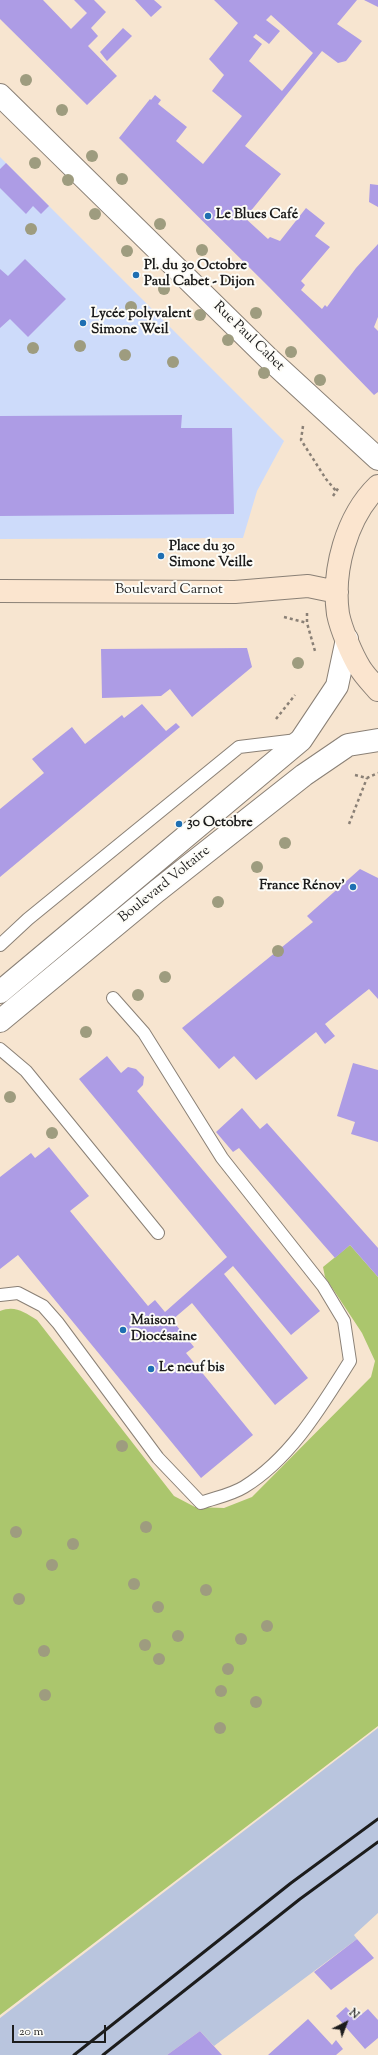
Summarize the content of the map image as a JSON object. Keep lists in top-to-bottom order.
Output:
{
  "streets": {
    "main road": ["Boulevard Carnot"],
    "street": ["Rue Paul Cabet", "Boulevard Voltaire"]
  },
  "places": [
    "Le Blues Café",
    "Pl. du 30 Octobre Paul Cabet - Dijon",
    "Lycée polyvalent Simone Weil",
    "Place du 30 Simone Veille",
    "30 Octobre",
    "France Rénov'",
    "Maison Diocésaine",
    "Le neuf bis"
  ],
  "scale_bar": "20 m",
  "north": "top right"
}
